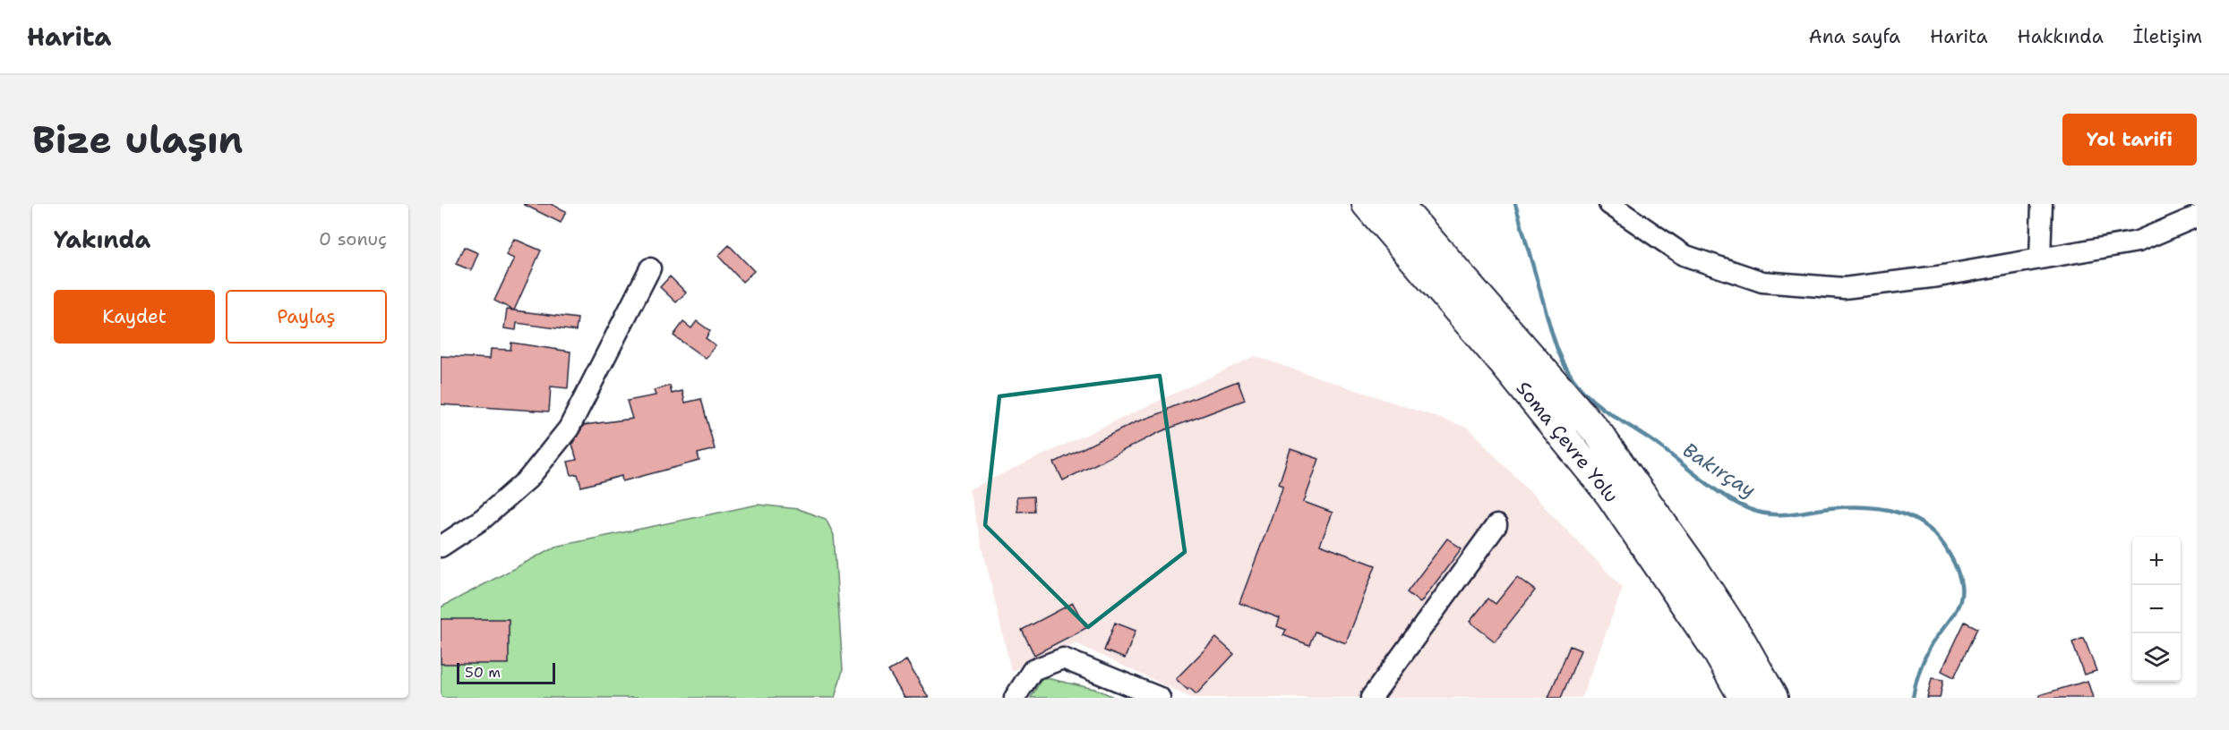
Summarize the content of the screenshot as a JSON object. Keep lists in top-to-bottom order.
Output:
{
  "streets": {
    "highway": ["Soma Çevre Yolu"]
  },
  "water": ["Bakırçay"],
  "scale_bar": "50 m",
  "page": {
    "header": "Harita",
    "nav": [
      "Ana sayfa",
      "Harita",
      "Hakkında",
      "İletişim"
    ],
    "buttons": [
      "Yol tarifi",
      ["Kaydet", "Paylaş"]
    ],
    "title": "Bize ulaşın",
    "heading": ["Yakında", "0 sonuç"],
    "map_buttons": ["+", "−"],
    "scale": "50 m"
  }
}
